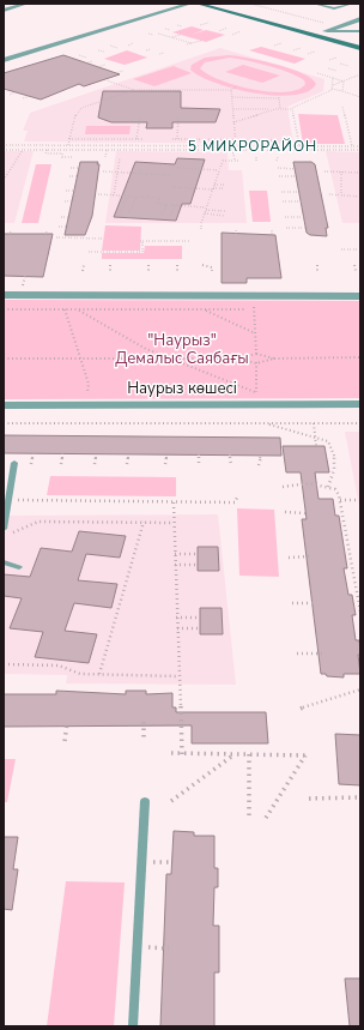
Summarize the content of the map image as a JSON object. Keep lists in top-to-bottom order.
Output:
{
  "streets": {
    "street": ["Наурыз көшесі"]
  },
  "districts": ["5 МИКРОРАЙОН"],
  "parks": ["\"Наурыз\" Демалыс Саябағы"]
}
